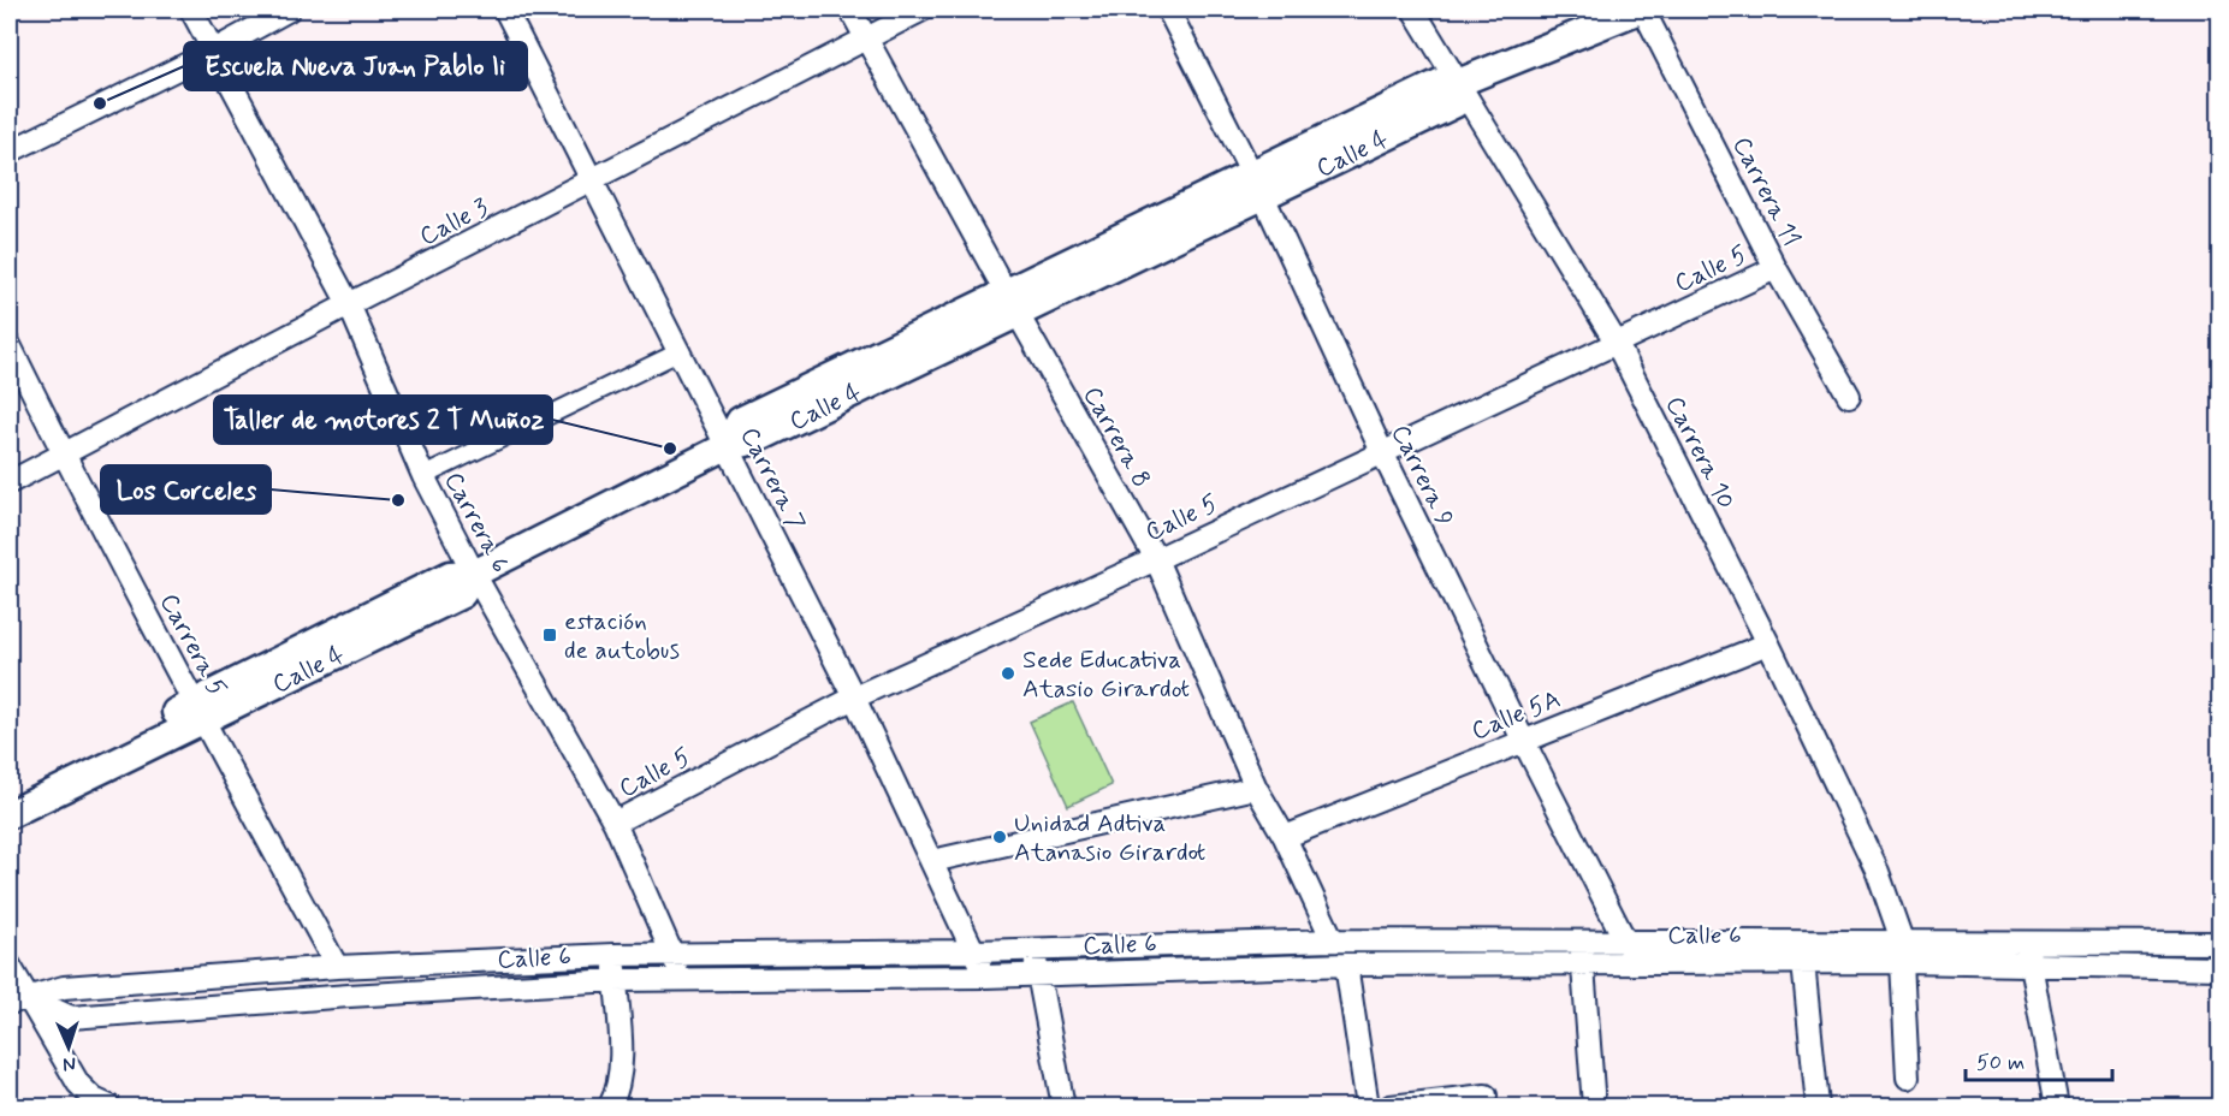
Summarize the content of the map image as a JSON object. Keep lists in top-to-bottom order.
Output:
{
  "streets": {
    "street": [
      "Calle 4",
      "Carrera 11",
      "Calle 3",
      "Calle 5",
      "Carrera 8",
      "Carrera 10",
      "Carrera 9",
      "Carrera 7",
      "Carrera 6",
      "Carrera 5",
      "Calle 5A",
      "Calle 6"
    ]
  },
  "crossings": [
    ["Calle 4", "Carrera 7"],
    ["Calle 4", "Carrera 6"],
    ["Calle 4", "Carrera 5"],
    ["Carrera 11", "Calle 5"],
    ["Calle 3", "Carrera 8"],
    ["Calle 3", "Carrera 7"],
    ["Calle 3", "Carrera 6"],
    ["Calle 3", "Carrera 5"],
    ["Calle 5", "Carrera 8"],
    ["Calle 5", "Carrera 10"],
    ["Calle 5", "Carrera 9"],
    ["Calle 5", "Carrera 7"],
    ["Calle 5", "Carrera 6"],
    ["Carrera 8", "Calle 5A"],
    ["Carrera 8", "Calle 6"],
    ["Carrera 10", "Calle 5A"],
    ["Carrera 10", "Calle 6"],
    ["Carrera 9", "Calle 5A"],
    ["Carrera 9", "Calle 6"],
    ["Carrera 7", "Calle 6"],
    ["Carrera 6", "Calle 6"],
    ["Carrera 5", "Calle 6"]
  ],
  "places": {
    "other": [
      "Escuela Nueva Juan Pablo Ii",
      "Taller de motores 2 T Muñoz",
      "Los Corceles",
      "Sede Educativa Atasio Girardot",
      "Unidad Adtiva Atanasio Girardot"
    ],
    "transit": ["estación de autobus"]
  },
  "scale_bar": "50 m",
  "north": "bottom"
}
